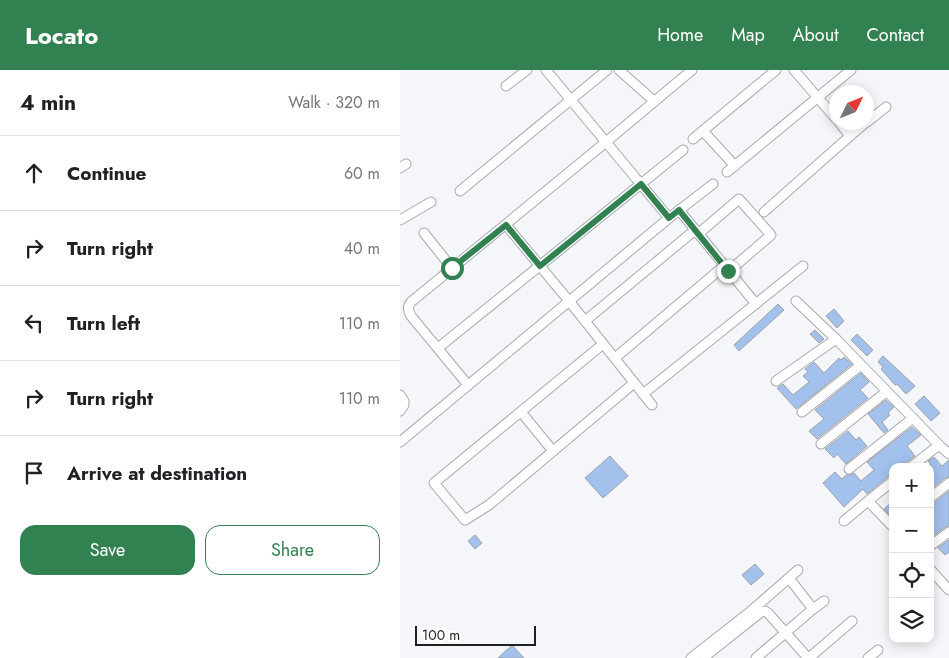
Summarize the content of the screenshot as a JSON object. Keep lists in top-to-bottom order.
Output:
{
  "scale_bar": "100 m",
  "north": "top right",
  "page": {
    "header": "Locato",
    "nav": [
      "Home",
      "Map",
      "About",
      "Contact"
    ],
    "heading": ["4 min", "Walk · 320 m"],
    "list": [
      ["Continue", "60 m"],
      ["Turn right", "40 m"],
      ["Turn left", "110 m"],
      ["Turn right", "110 m"],
      "Arrive at destination"
    ],
    "map_buttons": ["+", "−"],
    "buttons": ["Save", "Share"],
    "scale": "100 m"
  }
}
